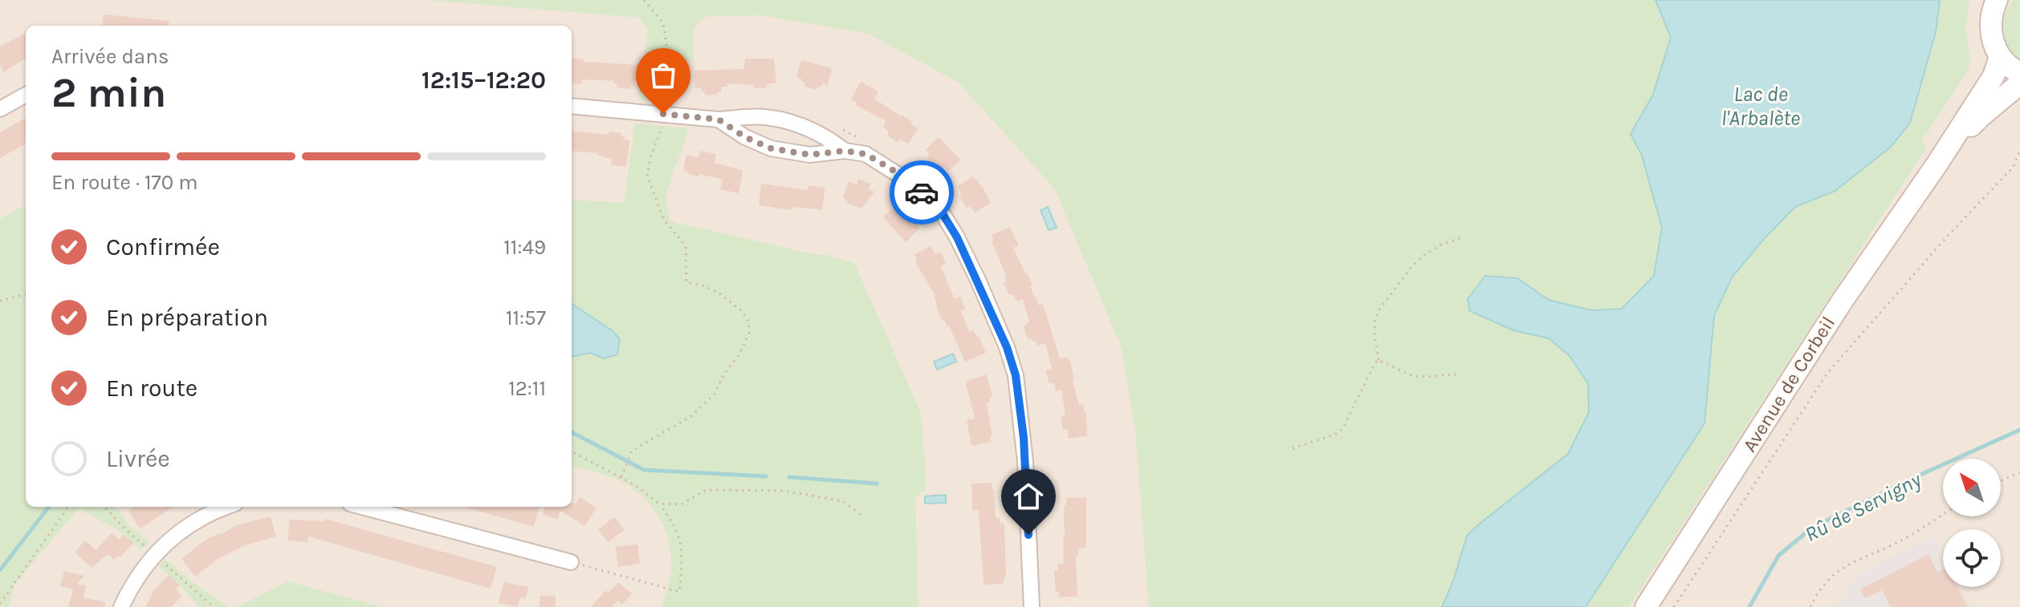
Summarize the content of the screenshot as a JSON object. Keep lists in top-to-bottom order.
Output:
{
  "streets": {
    "main road": ["Avenue de Corbeil"]
  },
  "water": ["Lac de l'Arbalète", "Rû de Servigny"],
  "north": "top left",
  "page": {
    "heading": ["2 min", "Arrivée dans", "12:15–12:20"],
    "bar": "En route · 170 m",
    "list": [
      ["Confirmée", "11:49"],
      ["En préparation", "11:57"],
      ["En route", "12:11"],
      "Livrée"
    ]
  }
}
